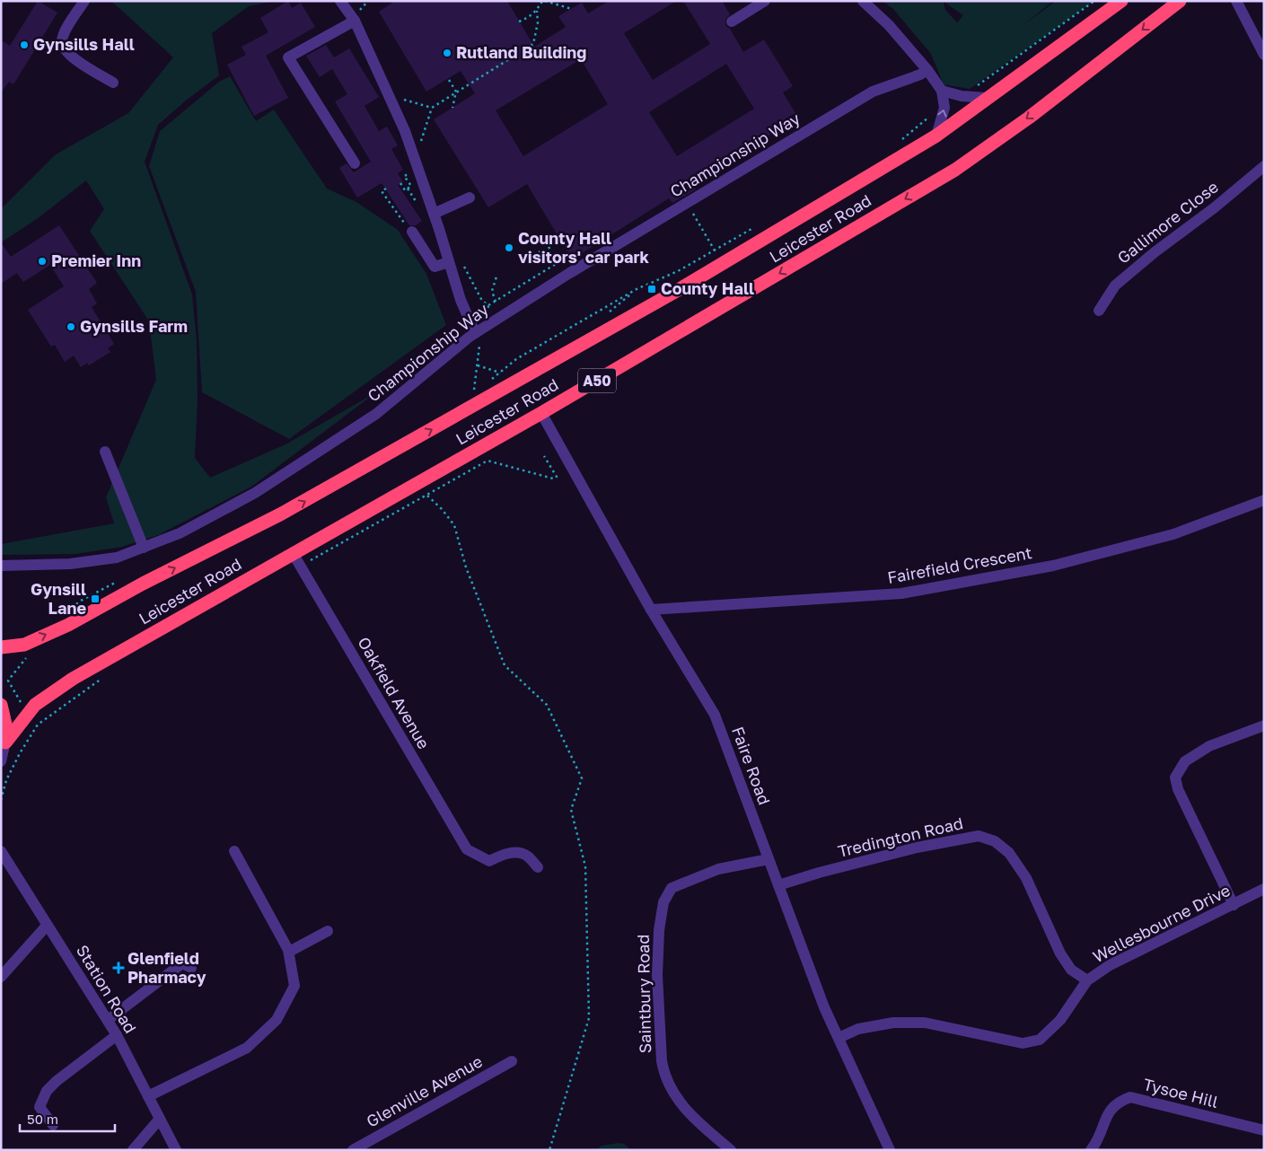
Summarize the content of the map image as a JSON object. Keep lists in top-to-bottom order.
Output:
{
  "streets": {
    "highway": ["Leicester Road", "A50"],
    "street": [
      "Championship Way",
      "Gallimore Close",
      "Fairefield Crescent",
      "Oakfield Avenue",
      "Faire Road",
      "Tredington Road",
      "Wellesbourne Drive",
      "Station Road",
      "Saintbury Road",
      "Glenville Avenue",
      "Tysoe Hill"
    ]
  },
  "crossings": [
    ["Leicester Road", "Oakfield Avenue"],
    ["Leicester Road", "Faire Road"],
    ["Fairefield Crescent", "Faire Road"],
    ["Faire Road", "Tredington Road"],
    ["Faire Road", "Wellesbourne Drive"],
    ["Faire Road", "Saintbury Road"],
    ["Tredington Road", "Wellesbourne Drive"]
  ],
  "places": {
    "other": [
      "Gynsills Hall",
      "Rutland Building",
      "County Hall visitors' car park",
      "Premier Inn",
      "Gynsills Farm"
    ],
    "transit": ["County Hall", "Gynsill Lane"],
    "health": ["Glenfield Pharmacy"]
  },
  "scale_bar": "50 m"
}
